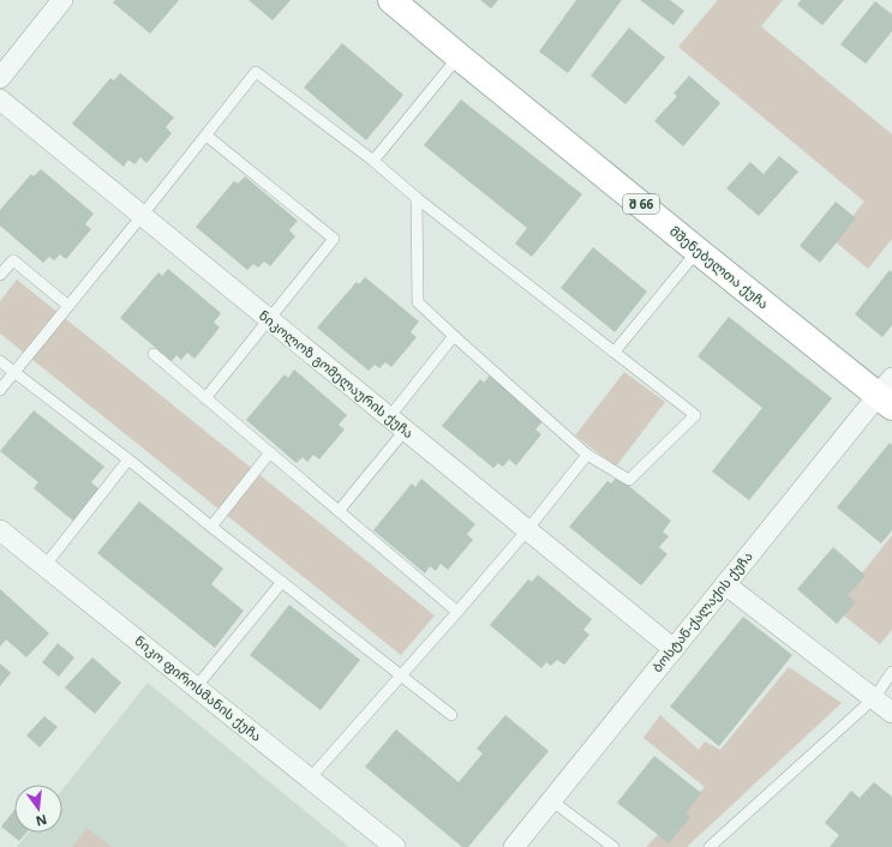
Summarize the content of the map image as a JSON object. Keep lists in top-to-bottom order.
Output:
{
  "streets": {
    "main road": ["შ 66", "მშენებელთა ქუჩა"],
    "street": ["ნიკოლოზ გომელაურის ქუჩა", "ბოსტან-ქალაქის ქუჩა", "ნიკო ფიროსმანის ქუჩა"]
  },
  "crossings": [
    ["მშენებელთა ქუჩა", "ბოსტან-ქალაქის ქუჩა"],
    ["ნიკოლოზ გომელაურის ქუჩა", "ბოსტან-ქალაქის ქუჩა"]
  ],
  "north": "bottom"
}
